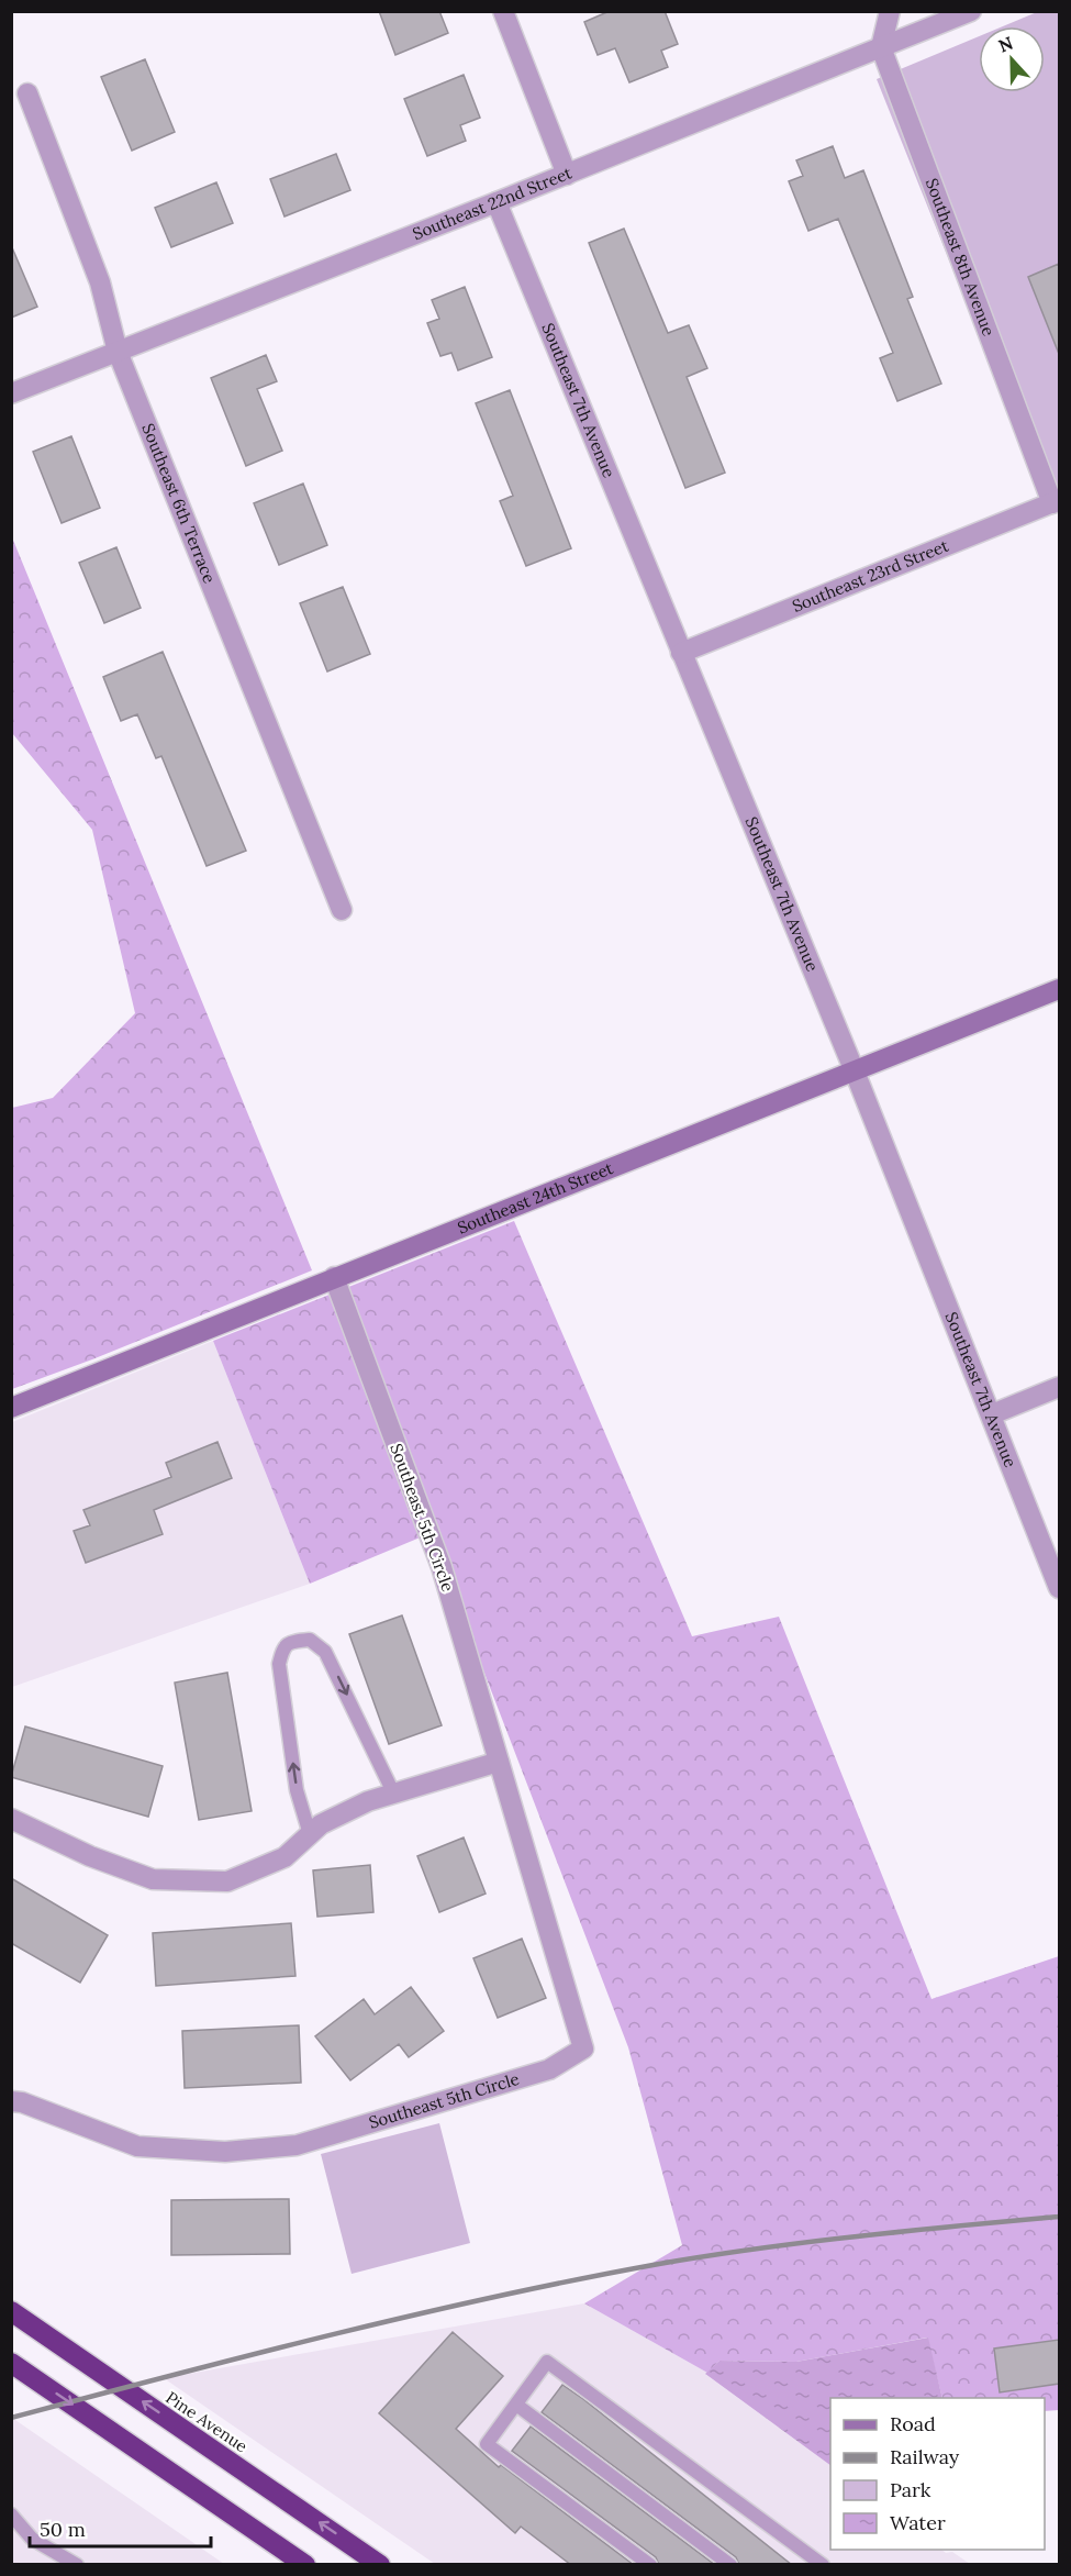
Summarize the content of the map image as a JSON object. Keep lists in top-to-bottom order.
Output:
{
  "streets": {
    "highway": ["Pine Avenue"],
    "street": [
      "Southeast 22nd Street",
      "Southeast 8th Avenue",
      "Southeast 7th Avenue",
      "Southeast 6th Terrace",
      "Southeast 23rd Street",
      "Southeast 24th Street",
      "Southeast 5th Circle"
    ]
  },
  "crossings": [
    ["Southeast 22nd Street", "Southeast 8th Avenue"],
    ["Southeast 22nd Street", "Southeast 7th Avenue"],
    ["Southeast 22nd Street", "Southeast 6th Terrace"],
    ["Southeast 8th Avenue", "Southeast 23rd Street"],
    ["Southeast 7th Avenue", "Southeast 23rd Street"],
    ["Southeast 7th Avenue", "Southeast 24th Street"],
    ["Southeast 24th Street", "Southeast 5th Circle"]
  ],
  "legend": [
    "Road",
    "Railway",
    "Park",
    "Water"
  ],
  "scale_bar": "50 m",
  "north": "top"
}
